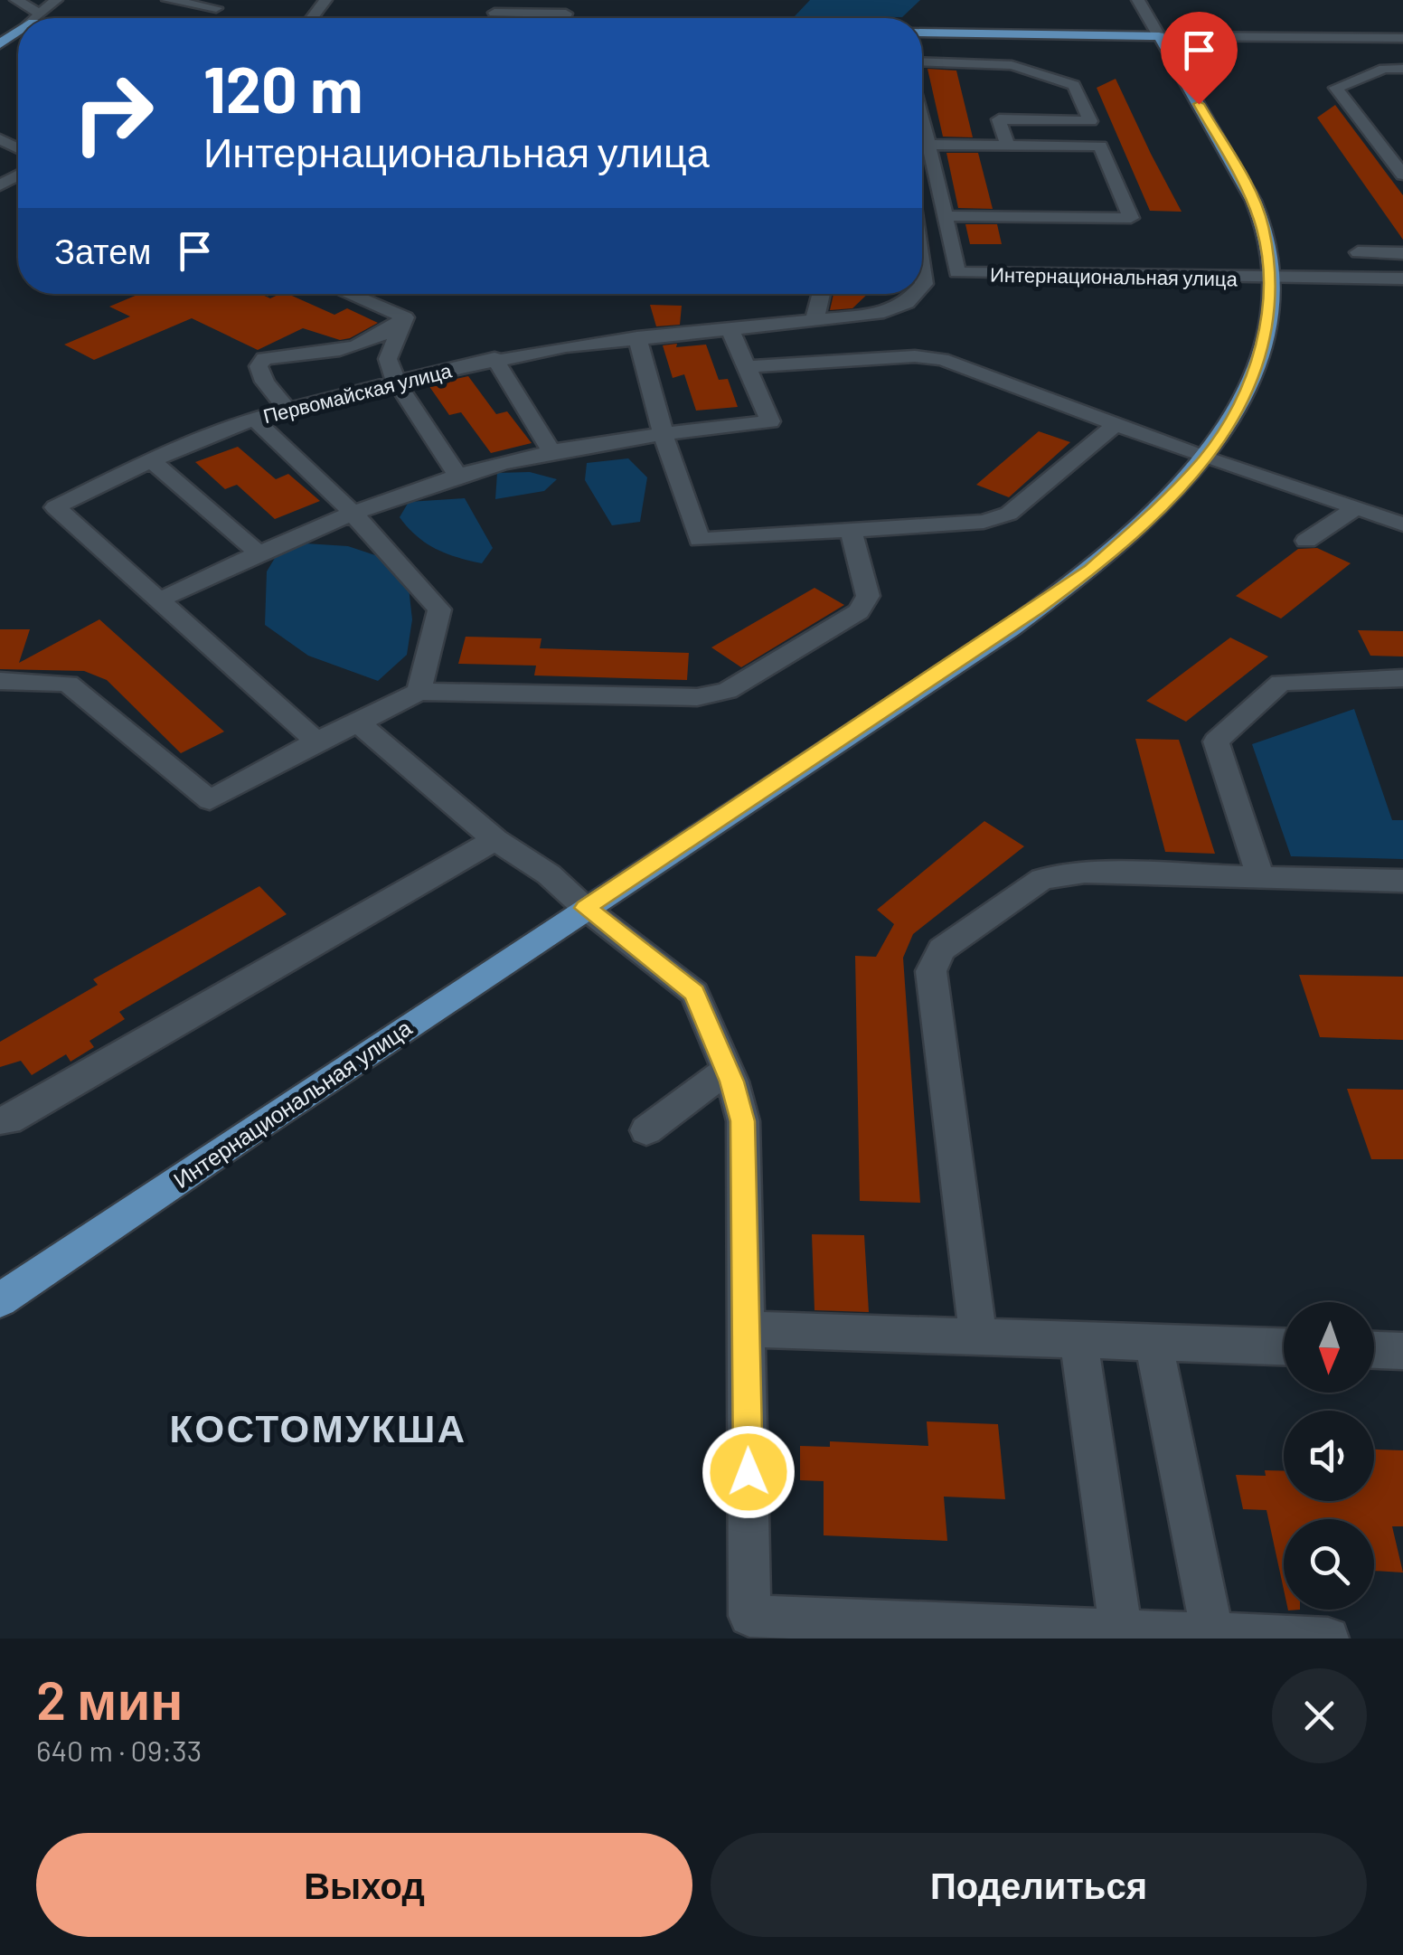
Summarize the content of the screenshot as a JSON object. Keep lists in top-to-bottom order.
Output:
{
  "streets": {
    "main road": ["Интернациональная улица"],
    "street": ["Первомайская улица"]
  },
  "crossings": [
    ["Интернациональная улица", "Первомайская улица"]
  ],
  "districts": ["КОСТОМУКША"],
  "north": "bottom",
  "page": {
    "turn": ["120 m", "Интернациональная улица"],
    "then": "Затем",
    "heading": ["2 мин", "640 m · 09:33"],
    "buttons": ["Выход", "Поделиться"]
  }
}
